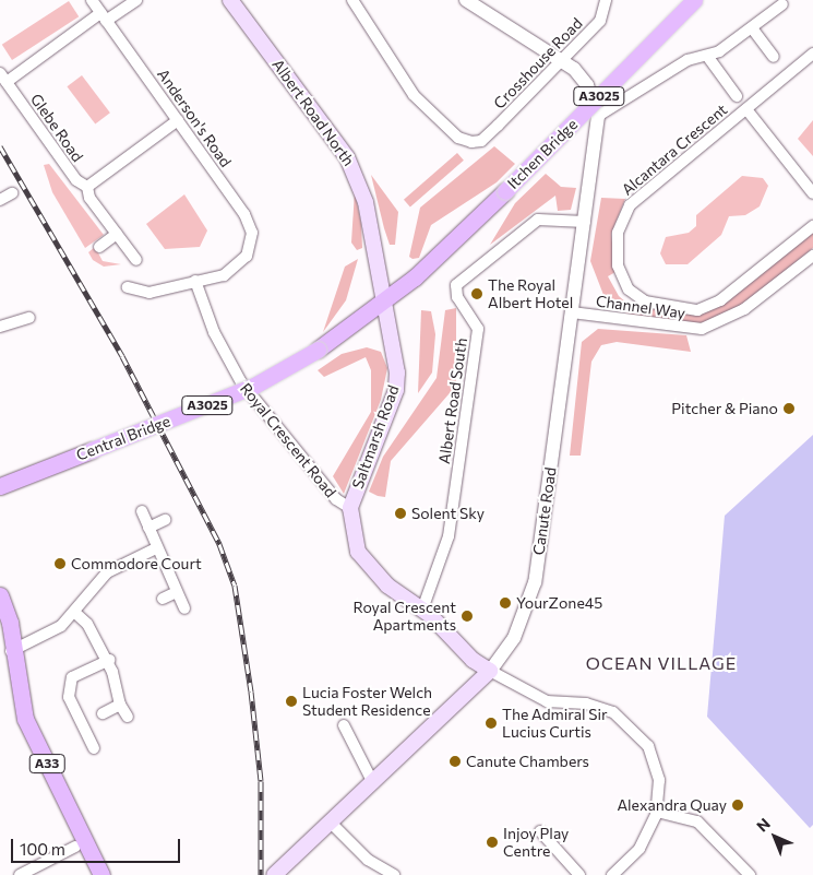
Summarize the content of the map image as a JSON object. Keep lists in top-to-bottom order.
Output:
{
  "streets": {
    "main road": [
      "A3025",
      "Albert Road North",
      "Itchen Bridge",
      "Saltmarsh Road",
      "Central Bridge",
      "Royal Crescent Road",
      "Canute Road",
      "A33"
    ],
    "street": [
      "Crosshouse Road",
      "Anderson's Road",
      "Glebe Road",
      "Alcantara Crescent",
      "Channel Way",
      "Albert Road South"
    ]
  },
  "crossings": [
    ["Crosshouse Road", "Canute Road"],
    ["Albert Road North", "Itchen Bridge"],
    ["Albert Road North", "Saltmarsh Road"],
    ["Albert Road North", "Central Bridge"],
    ["Anderson's Road", "Royal Crescent Road"],
    ["Itchen Bridge", "Saltmarsh Road"],
    ["Itchen Bridge", "Central Bridge"],
    ["Channel Way", "Canute Road"],
    ["Albert Road South", "Royal Crescent Road"],
    ["Albert Road South", "Canute Road"],
    ["Saltmarsh Road", "Central Bridge"],
    ["Saltmarsh Road", "Royal Crescent Road"],
    ["Royal Crescent Road", "Canute Road"]
  ],
  "districts": ["OCEAN VILLAGE"],
  "places": [
    "The Royal Albert Hotel",
    "Pitcher & Piano",
    "Solent Sky",
    "Commodore Court",
    "YourZone45",
    "Royal Crescent Apartments",
    "Lucia Foster Welch Student Residence",
    "The Admiral Sir Lucius Curtis",
    "Canute Chambers",
    "Alexandra Quay",
    "Injoy Play Centre"
  ],
  "scale_bar": "100 m",
  "north": "top left"
}
